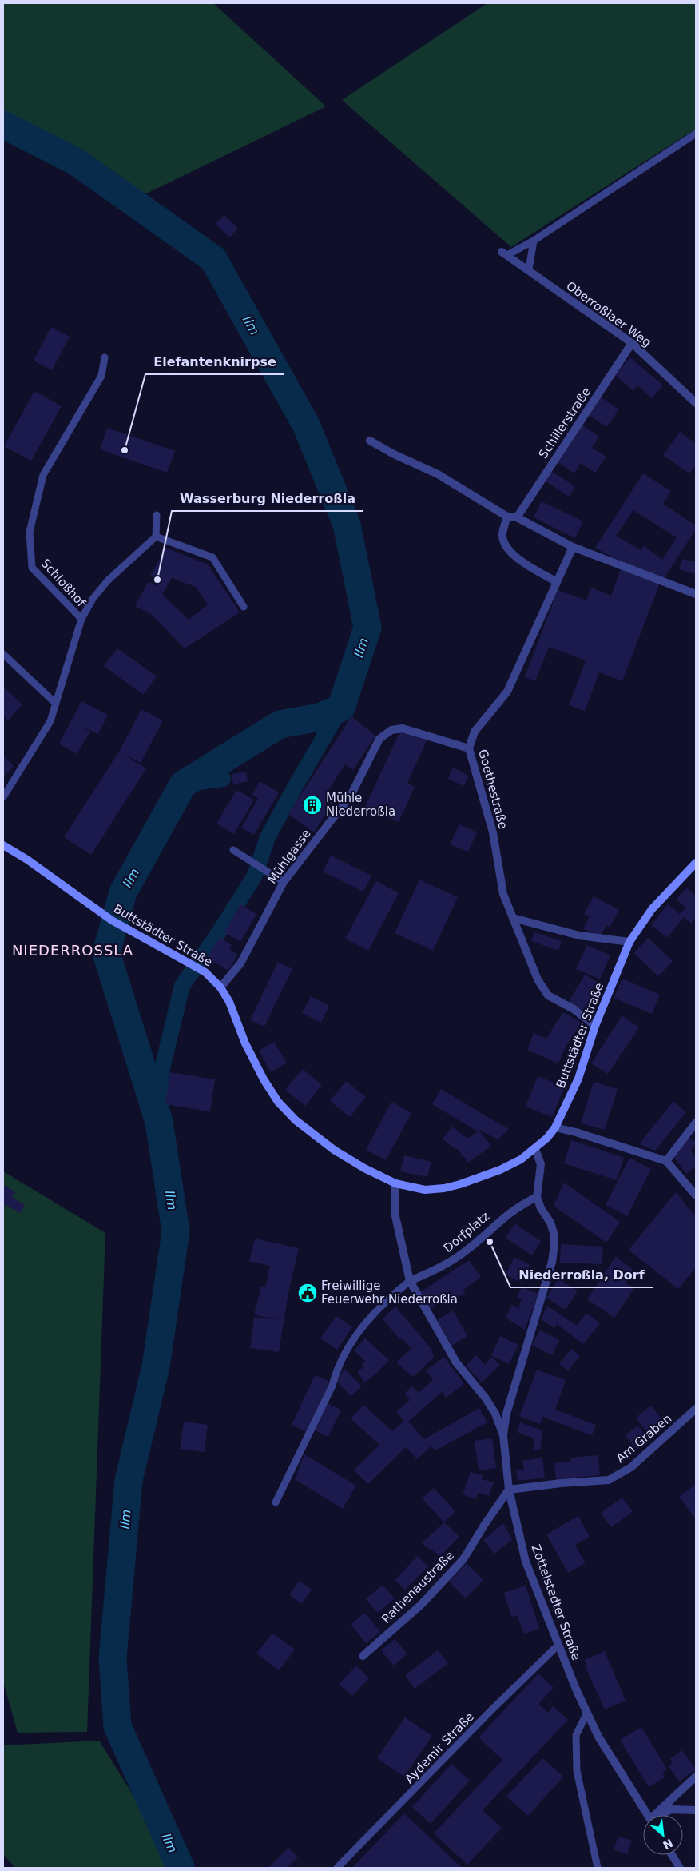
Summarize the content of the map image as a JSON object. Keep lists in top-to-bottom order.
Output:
{
  "streets": {
    "main road": ["Buttstädter Straße"],
    "street": [
      "Oberroßlaer Weg",
      "Schillerstraße",
      "Goethestraße",
      "Mühlgasse",
      "Dorfplatz",
      "Am Graben",
      "Rathenaustraße",
      "Zottelstedter Straße"
    ],
    "lane": ["Schloßhof", "Aydemir Straße"]
  },
  "crossings": [
    ["Oberroßlaer Weg", "Schillerstraße"],
    ["Goethestraße", "Mühlgasse"],
    ["Goethestraße", "Buttstädter Straße"],
    ["Mühlgasse", "Buttstädter Straße"],
    ["Buttstädter Straße", "Zottelstedter Straße"],
    ["Dorfplatz", "Zottelstedter Straße"],
    ["Am Graben", "Rathenaustraße"],
    ["Am Graben", "Zottelstedter Straße"],
    ["Rathenaustraße", "Zottelstedter Straße"],
    ["Zottelstedter Straße", "Aydemir Straße"]
  ],
  "districts": ["NIEDERROSSLA"],
  "water": ["Ilm"],
  "places": {
    "other": ["Elefantenknirpse", "Wasserburg Niederroßla", "Niederroßla, Dorf"],
    "building": ["Mühle Niederroßla"],
    "public building": ["Freiwillige Feuerwehr Niederroßla"]
  },
  "north": "bottom right"
}
